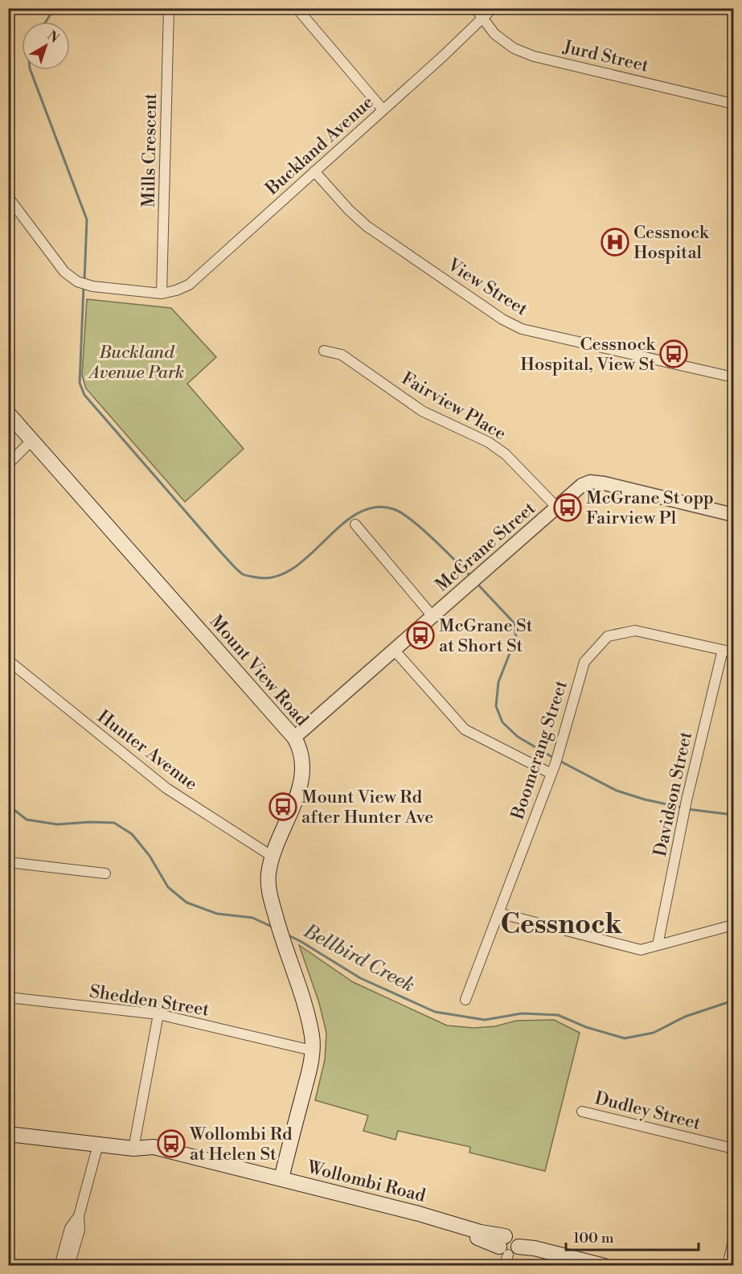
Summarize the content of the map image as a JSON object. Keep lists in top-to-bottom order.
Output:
{
  "streets": {
    "main road": ["Mount View Road", "Wollombi Road"],
    "street": [
      "Jurd Street",
      "Buckland Avenue",
      "Mills Crescent",
      "View Street",
      "Fairview Place",
      "McGrane Street",
      "Hunter Avenue",
      "Boomerang Street",
      "Davidson Street",
      "Shedden Street",
      "Dudley Street"
    ]
  },
  "crossings": [
    ["Jurd Street", "Buckland Avenue"],
    ["Buckland Avenue", "Mills Crescent"],
    ["Buckland Avenue", "View Street"],
    ["Fairview Place", "McGrane Street"],
    ["McGrane Street", "Mount View Road"],
    ["Mount View Road", "Hunter Avenue"],
    ["Mount View Road", "Shedden Street"],
    ["Mount View Road", "Wollombi Road"],
    ["Boomerang Street", "Davidson Street"]
  ],
  "districts": ["Cessnock"],
  "water": ["Bellbird Creek"],
  "parks": ["Buckland Avenue Park"],
  "places": {
    "hospital": ["Cessnock Hospital"],
    "bus stop": [
      "Cessnock Hospital, View St",
      "McGrane St opp Fairview Pl",
      "McGrane St at Short St",
      "Mount View Rd after Hunter Ave",
      "Wollombi Rd at Helen St"
    ]
  },
  "scale_bar": "100 m",
  "north": "top right"
}
